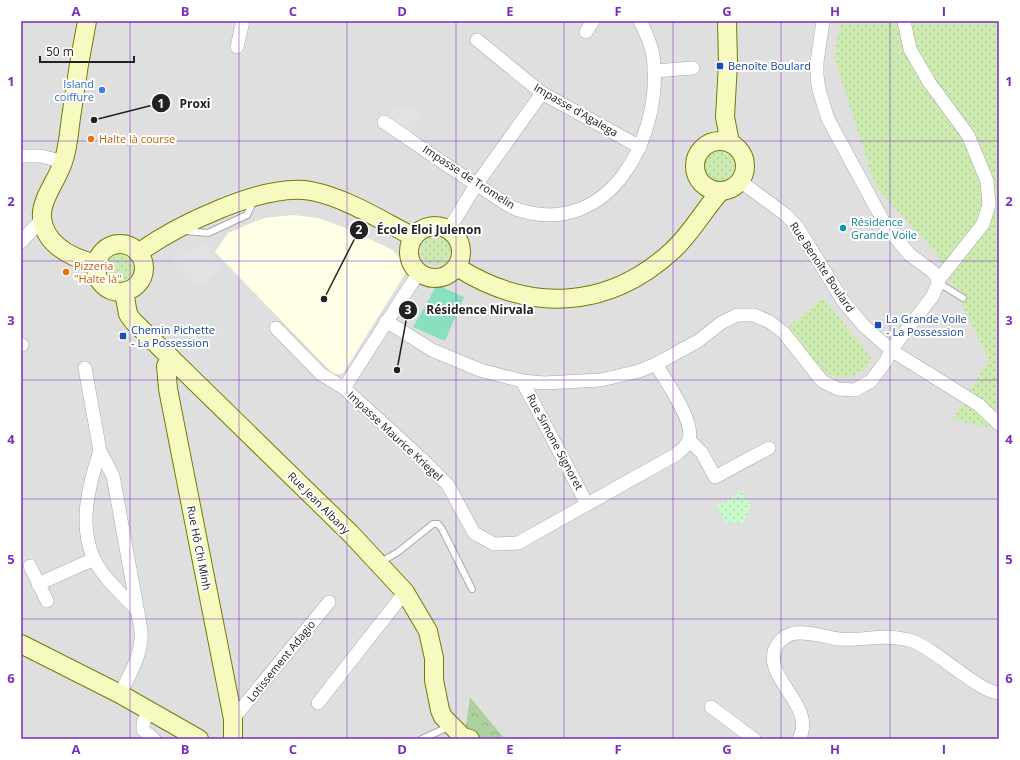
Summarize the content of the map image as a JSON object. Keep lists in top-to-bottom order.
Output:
{
  "streets": {
    "main road": ["Rue Jean Albany", "Rue Hô Chi Minh"],
    "street": [
      "Impasse d'Agalega",
      "Impasse de Tromelin",
      "Rue Benoîte Boulard",
      "Impasse Maurice Kriegel",
      "Rue Simone Signoret",
      "Lotissement Adagio"
    ]
  },
  "crossings": [
    ["Impasse d'Agalega", "Impasse de Tromelin"],
    ["Impasse Maurice Kriegel", "Rue Simone Signoret"],
    ["Rue Jean Albany", "Rue Hô Chi Minh"],
    ["Rue Hô Chi Minh", "Lotissement Adagio"]
  ],
  "places": {
    "transit": ["Benoîte Boulard", "La Grande Voile - La Possession", "Chemin Pichette - La Possession"],
    "other": [
      "Island coiffure",
      "Proxi",
      "Halte là course",
      "Résidence Grande Voile",
      "Pizzeria \"Halte là\"",
      "École Eloi Julenon",
      "Résidence Nirvala"
    ]
  },
  "scale_bar": "50 m",
  "grid": {
    "columns": [
      "A",
      "B",
      "C",
      "D",
      "E",
      "F",
      "G",
      "H",
      "I"
    ],
    "rows": [
      "1",
      "2",
      "3",
      "4",
      "5",
      "6"
    ]
  }
}
